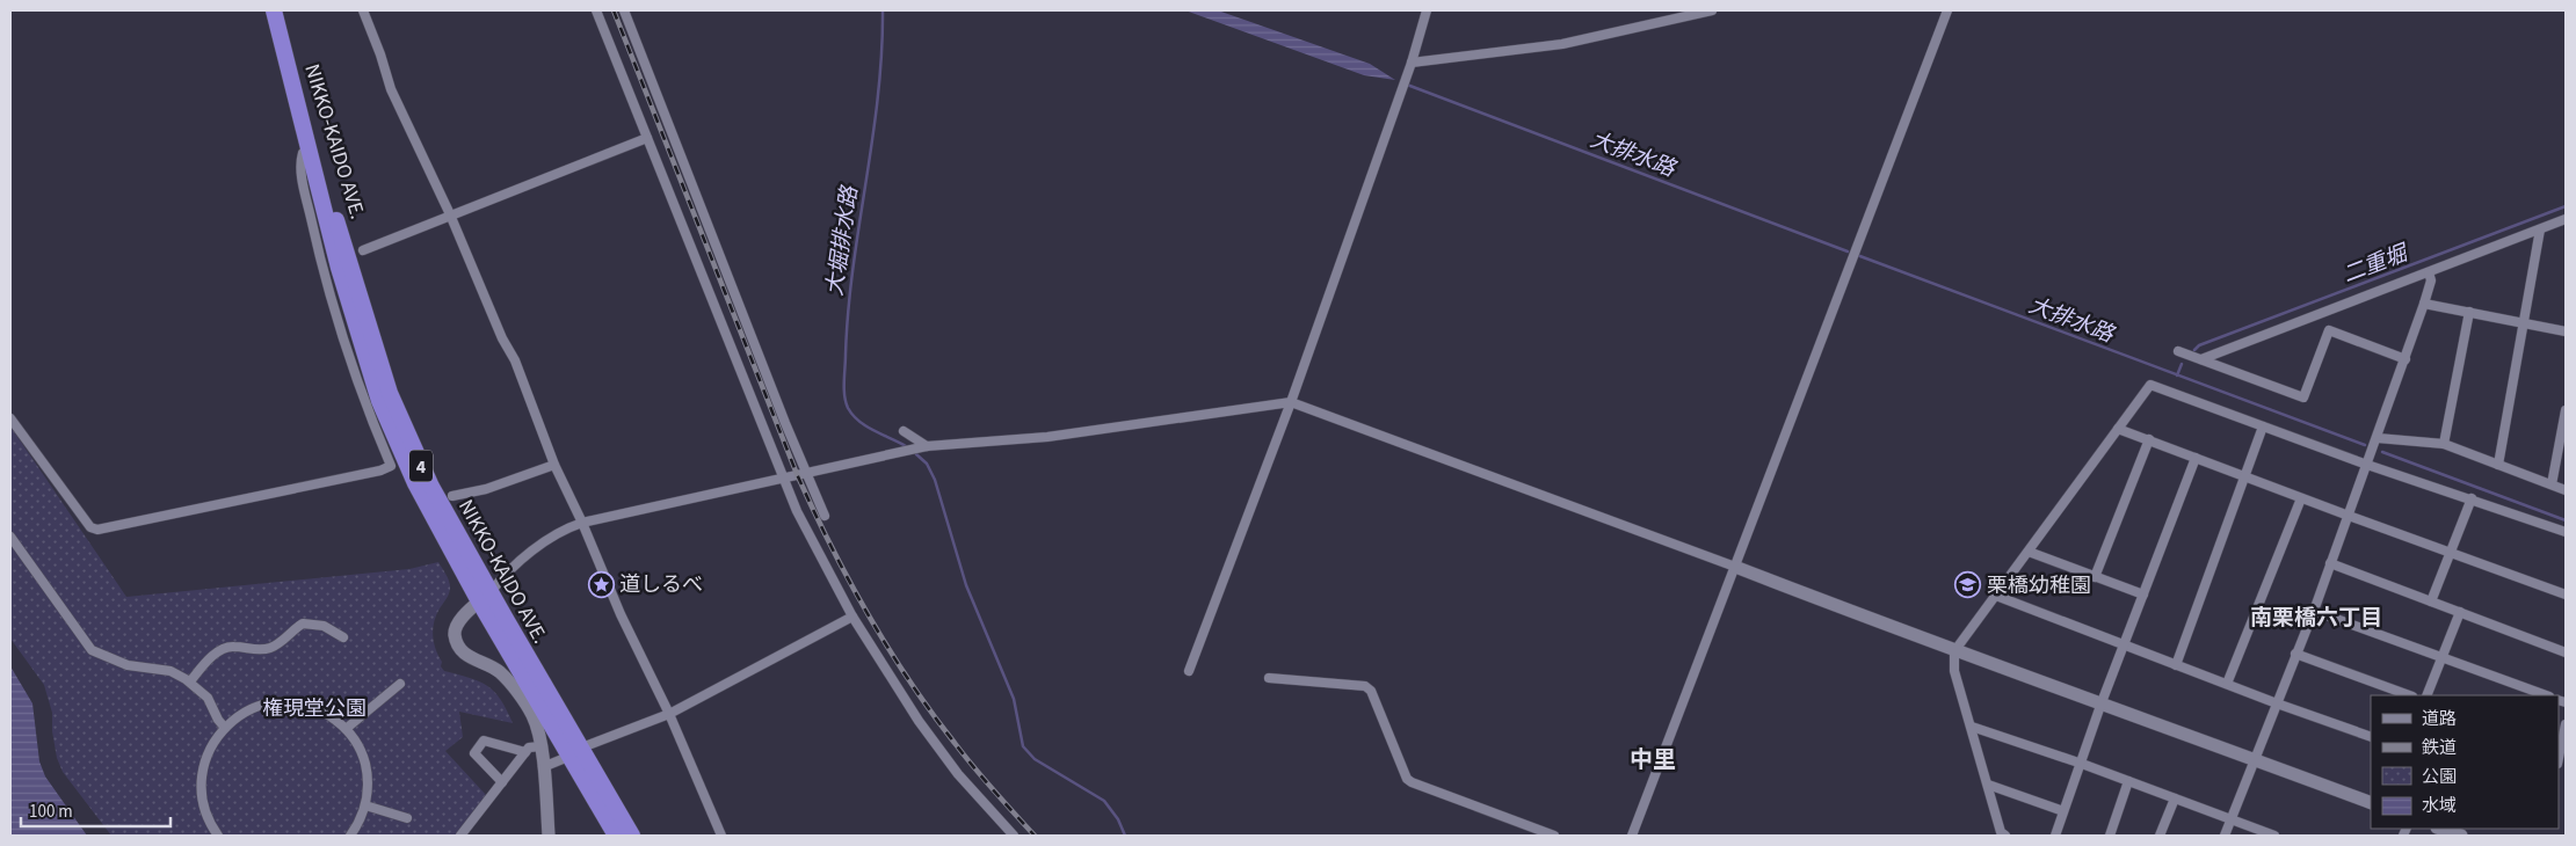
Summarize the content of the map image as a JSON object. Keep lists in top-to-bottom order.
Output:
{
  "streets": {
    "highway": ["NIKKO-KAIDO AVE.", "4"]
  },
  "districts": ["南栗橋六丁目", "中里"],
  "water": ["大排水路", "大堀排水路", "二重堀"],
  "parks": ["権現堂公園"],
  "places": {
    "place": ["道しるべ"],
    "school or university": ["栗橋幼稚園"]
  },
  "legend": [
    "道路",
    "鉄道",
    "公園",
    "水域"
  ],
  "scale_bar": "100 m"
}
